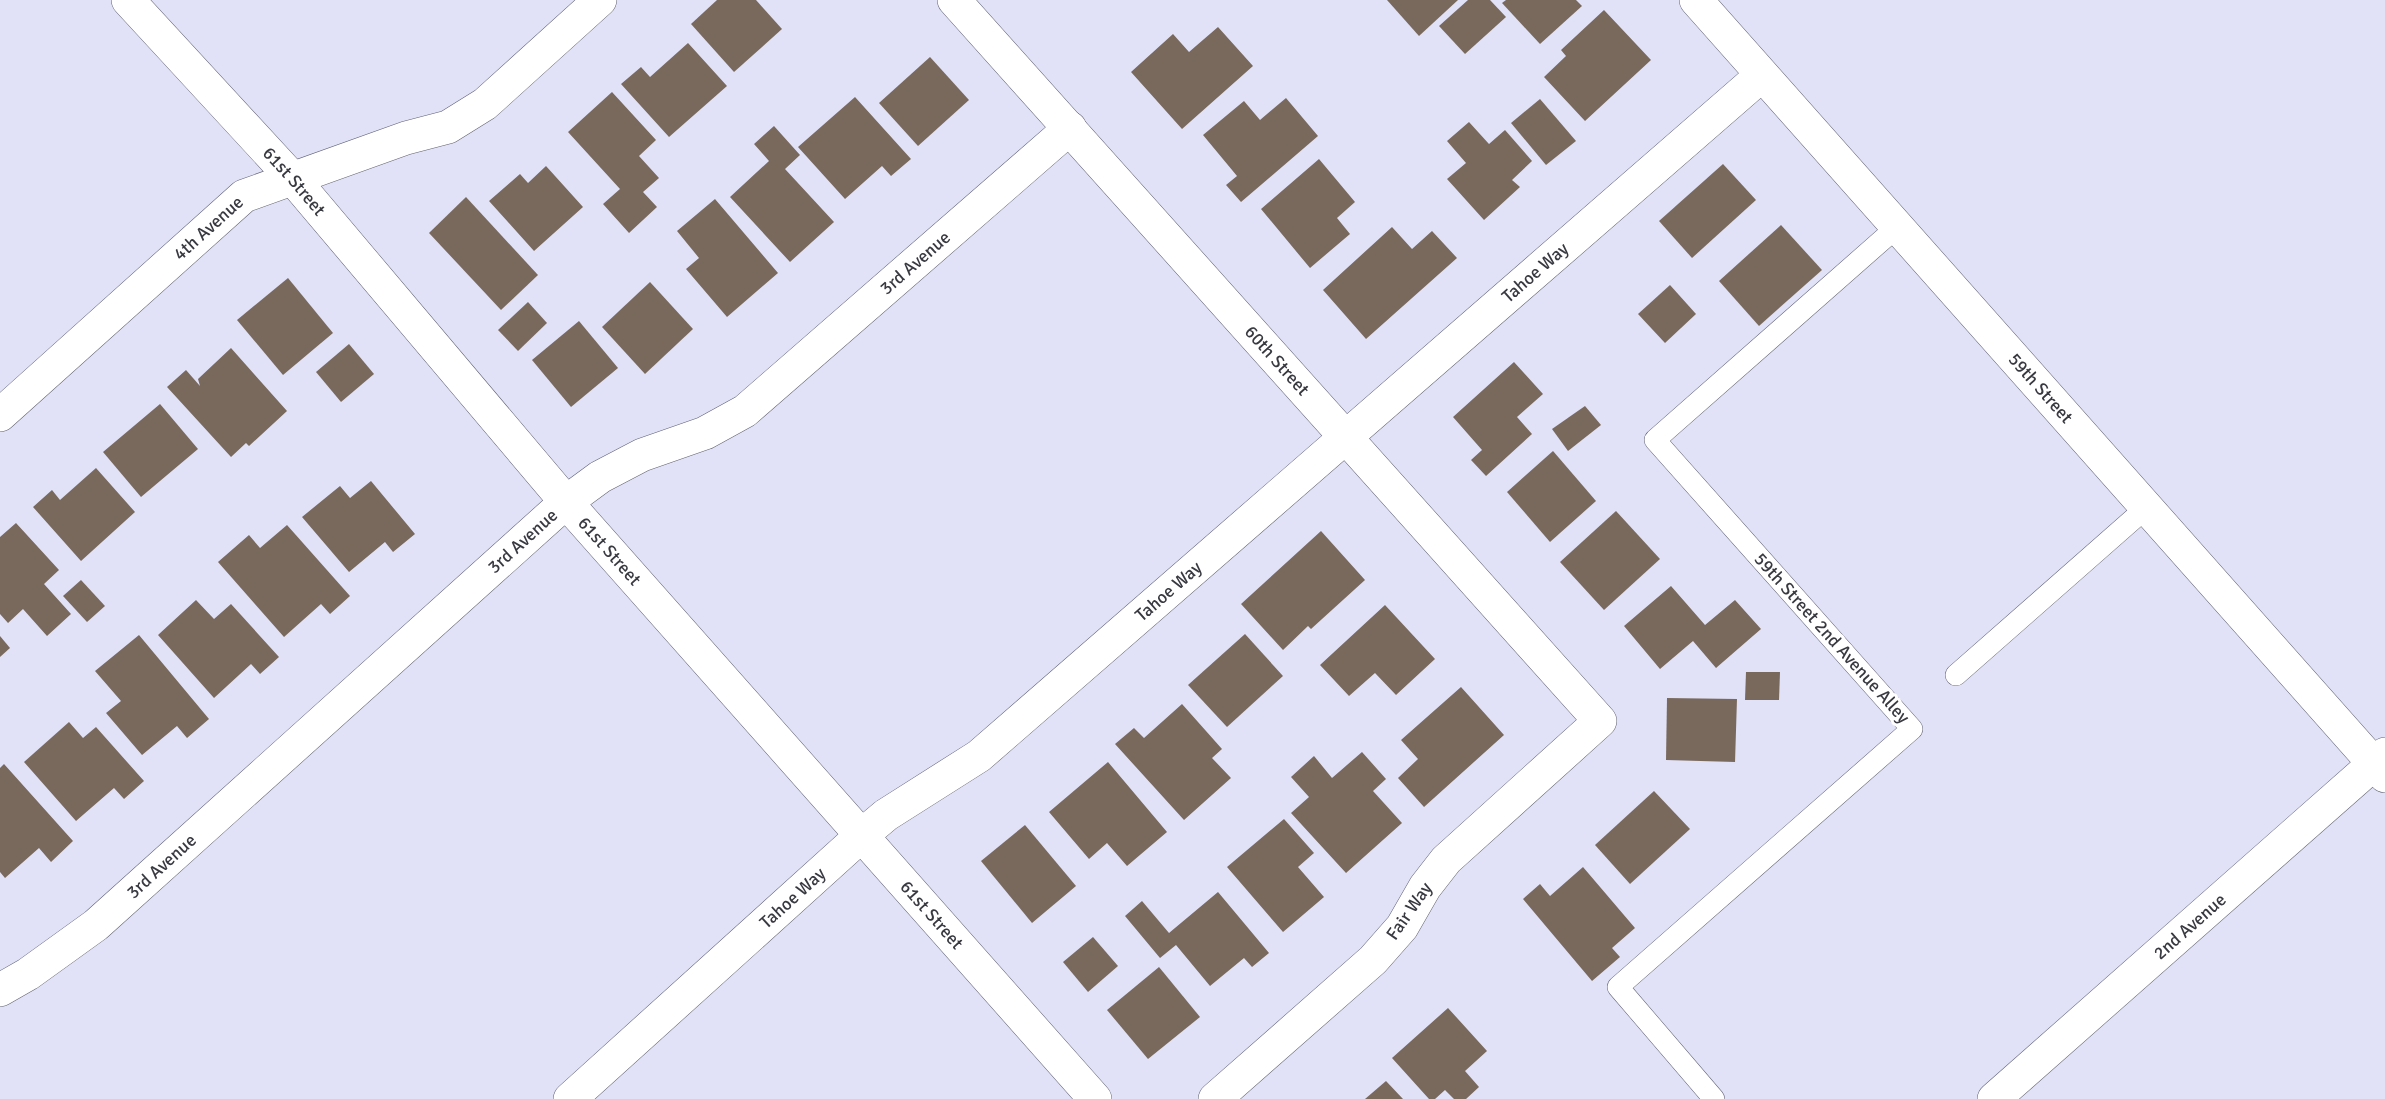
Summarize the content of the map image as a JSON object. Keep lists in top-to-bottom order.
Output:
{
  "streets": {
    "street": [
      "61st Street",
      "4th Avenue",
      "3rd Avenue",
      "Tahoe Way",
      "60th Street",
      "59th Street",
      "Fair Way",
      "2nd Avenue"
    ],
    "lane": ["59th Street 2nd Avenue Alley"]
  },
  "crossings": [
    ["61st Street", "4th Avenue"],
    ["61st Street", "3rd Avenue"],
    ["61st Street", "Tahoe Way"],
    ["3rd Avenue", "60th Street"],
    ["Tahoe Way", "60th Street"],
    ["Tahoe Way", "59th Street"],
    ["60th Street", "Fair Way"],
    ["59th Street", "59th Street 2nd Avenue Alley"],
    ["59th Street", "2nd Avenue"]
  ]
}
